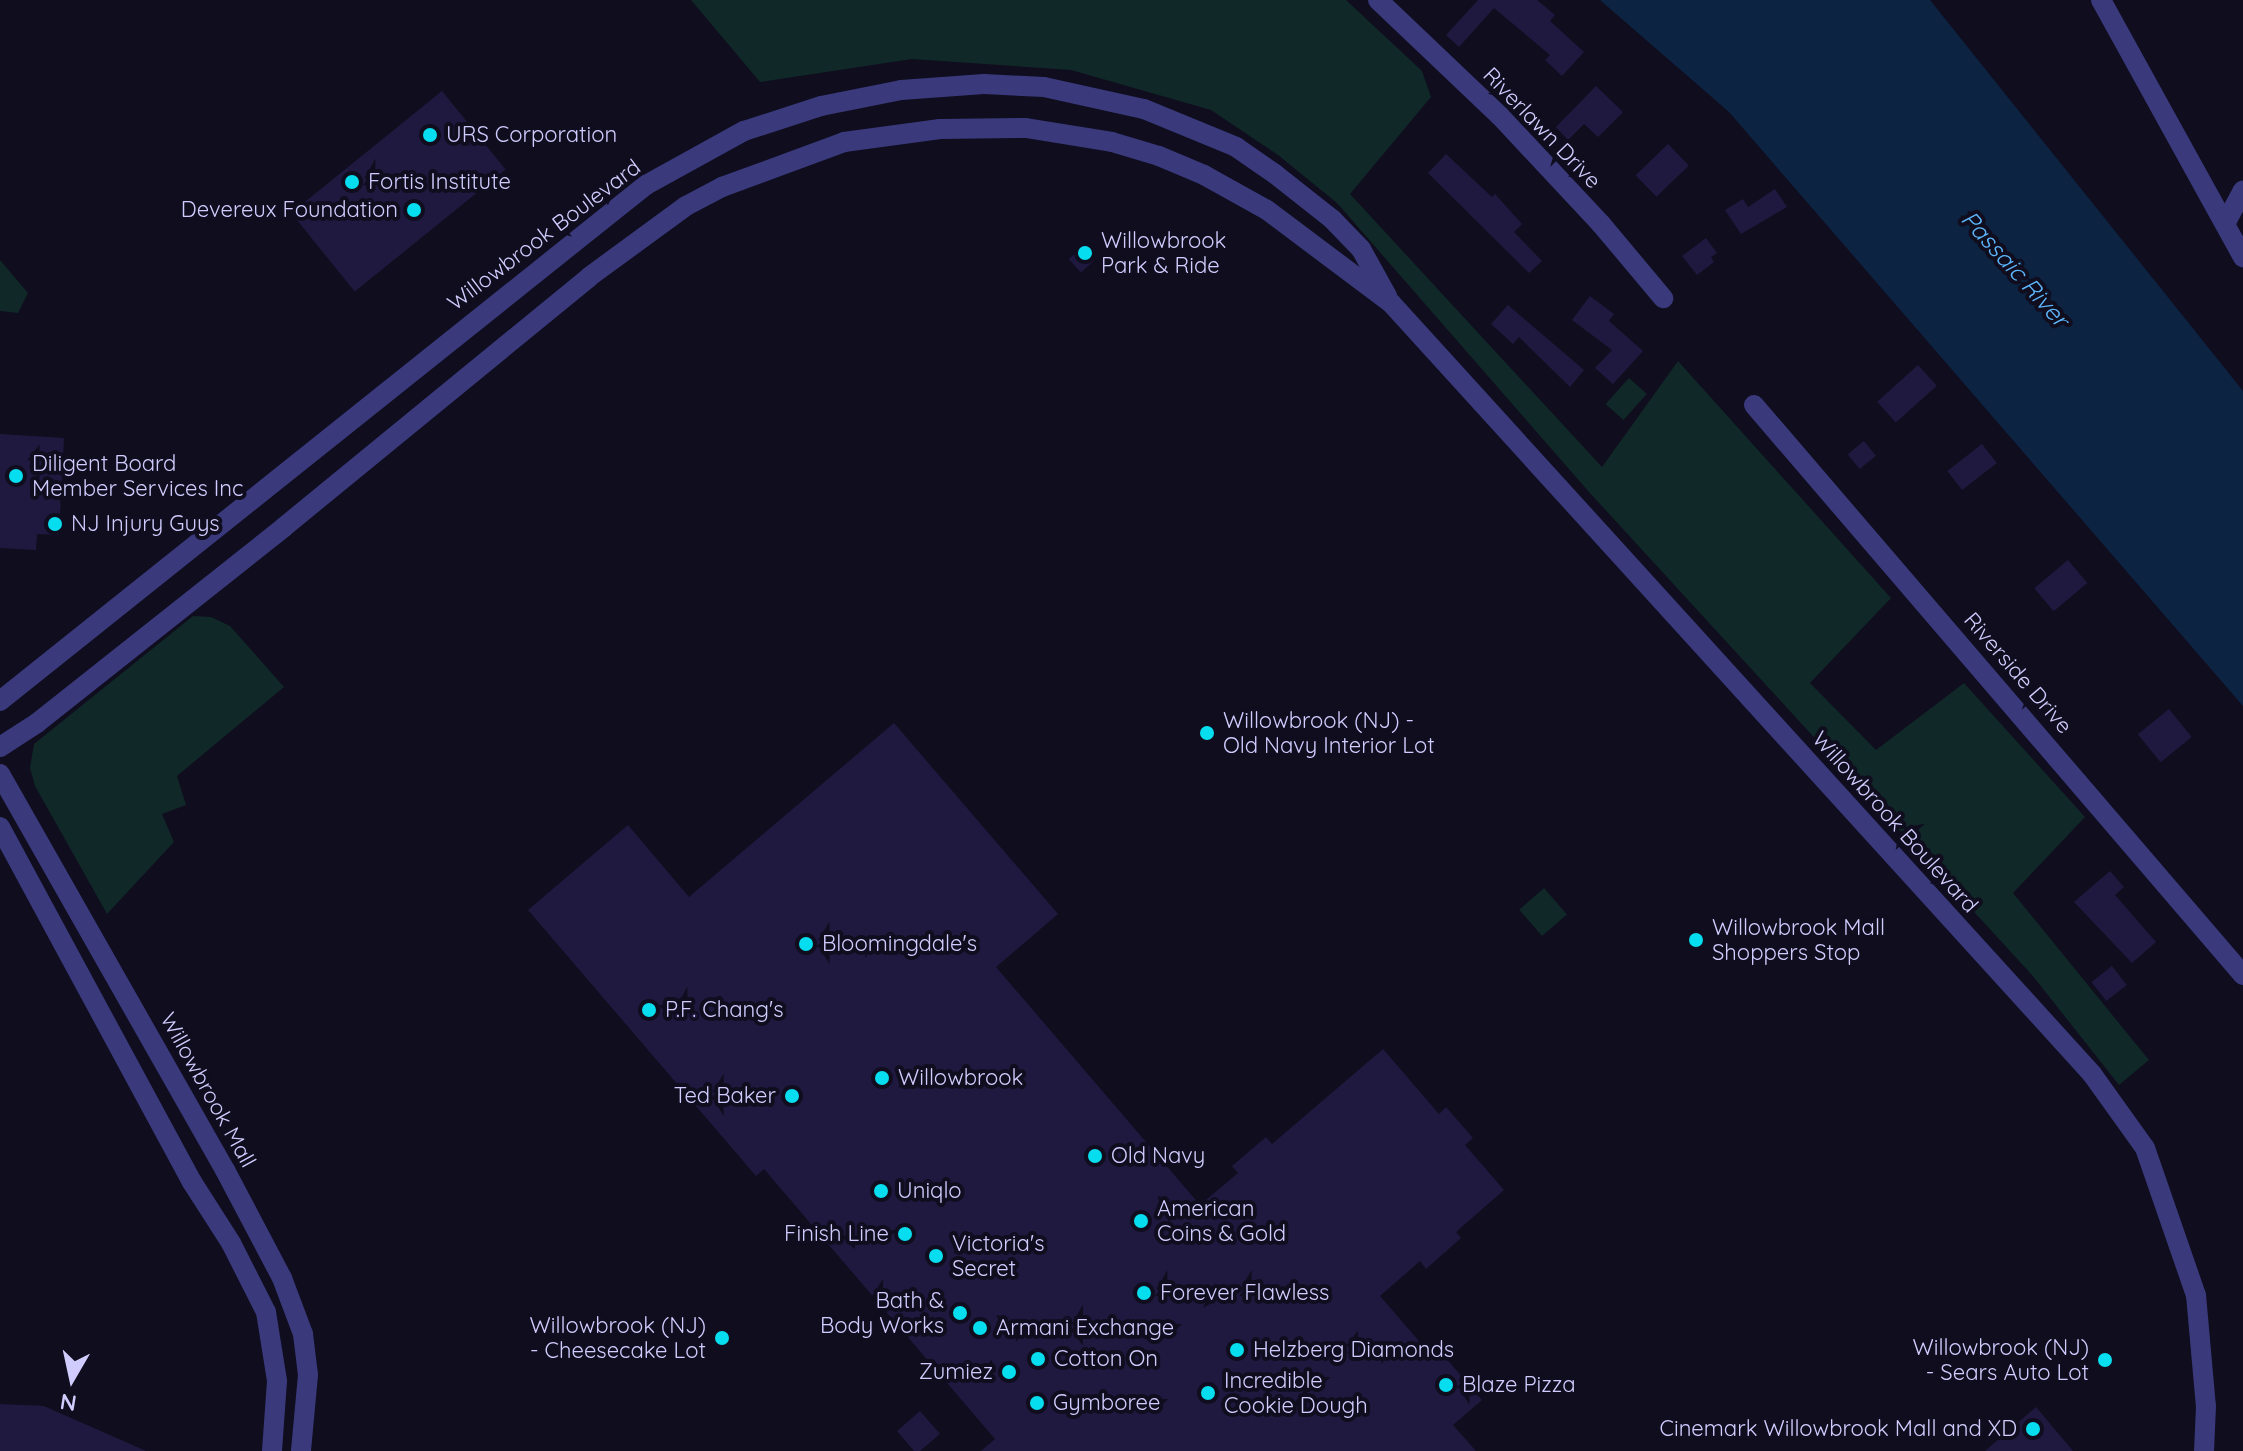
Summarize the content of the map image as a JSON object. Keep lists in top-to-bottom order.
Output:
{
  "streets": {
    "street": [
      "Riverlawn Drive",
      "Willowbrook Boulevard",
      "Riverside Drive",
      "Willowbrook Mall"
    ]
  },
  "water": ["Passaic River"],
  "places": [
    "URS Corporation",
    "Fortis Institute",
    "Devereux Foundation",
    "Willowbrook Park & Ride",
    "Diligent Board Member Services Inc",
    "NJ Injury Guys",
    "Willowbrook (NJ) - Old Navy Interior Lot",
    "Willowbrook Mall Shoppers Stop",
    "Bloomingdale's",
    "P.F. Chang's",
    "Willowbrook",
    "Ted Baker",
    "Old Navy",
    "Uniqlo",
    "American Coins & Gold",
    "Finish Line",
    "Victoria's Secret",
    "Forever Flawless",
    "Bath & Body Works",
    "Armani Exchange",
    "Willowbrook (NJ) - Cheesecake Lot",
    "Helzberg Diamonds",
    "Cotton On",
    "Willowbrook (NJ) - Sears Auto Lot",
    "Zumiez",
    "Blaze Pizza",
    "Incredible Cookie Dough",
    "Gymboree",
    "Cinemark Willowbrook Mall and XD"
  ],
  "north": "bottom"
}
